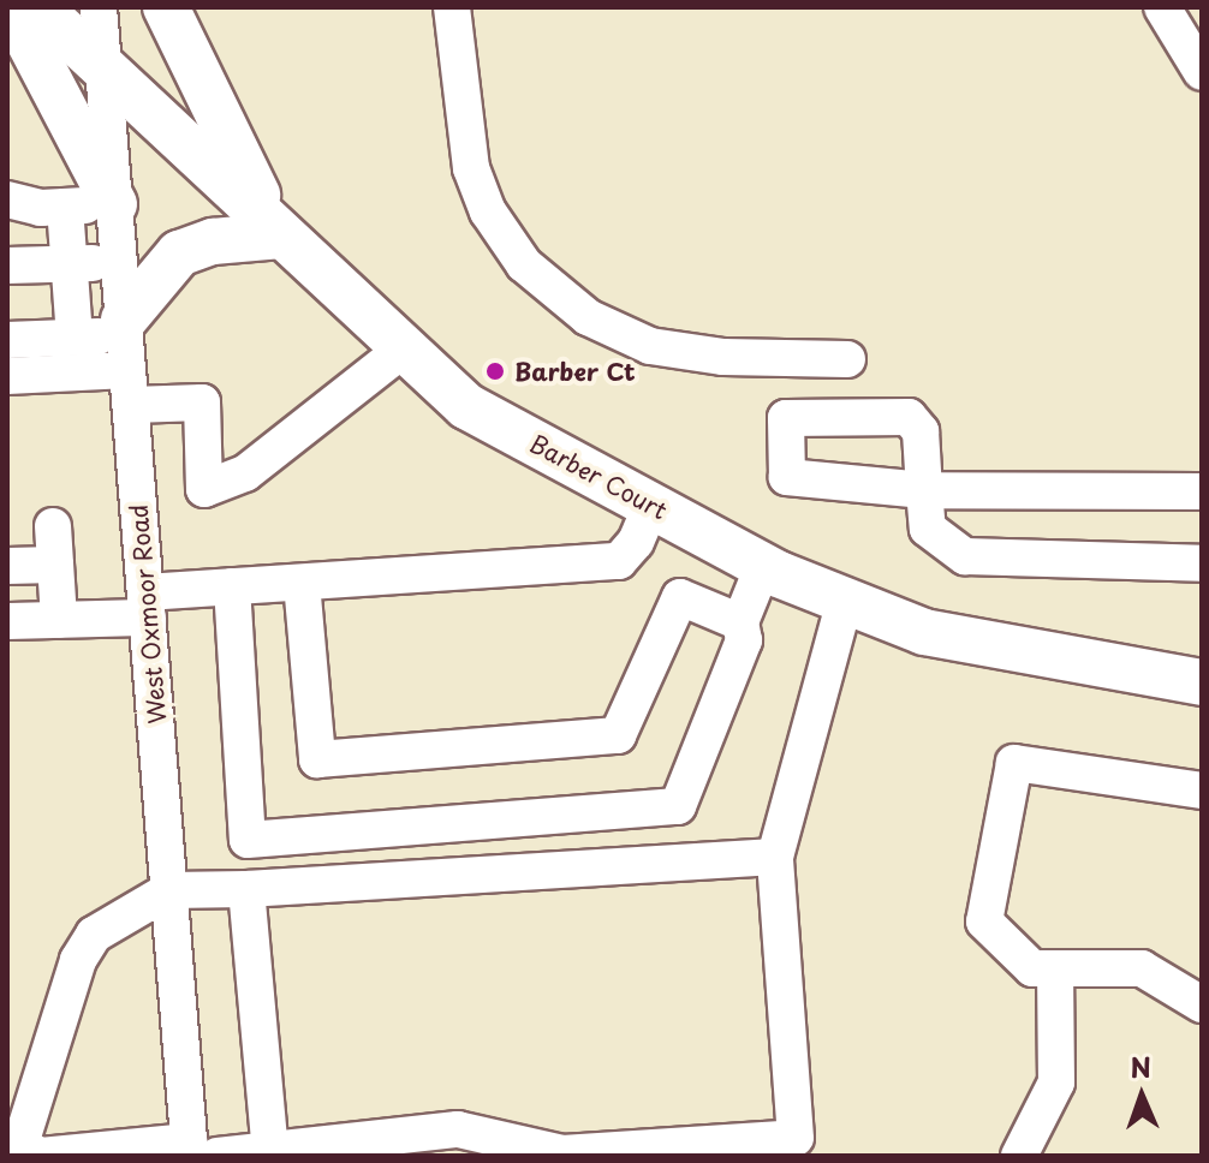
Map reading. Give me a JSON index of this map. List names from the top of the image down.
{
  "streets": {
    "main road": ["Barber Court"],
    "street": ["West Oxmoor Road"]
  },
  "crossings": [
    ["Barber Court", "West Oxmoor Road"]
  ],
  "places": ["Barber Ct"],
  "north": "top"
}
